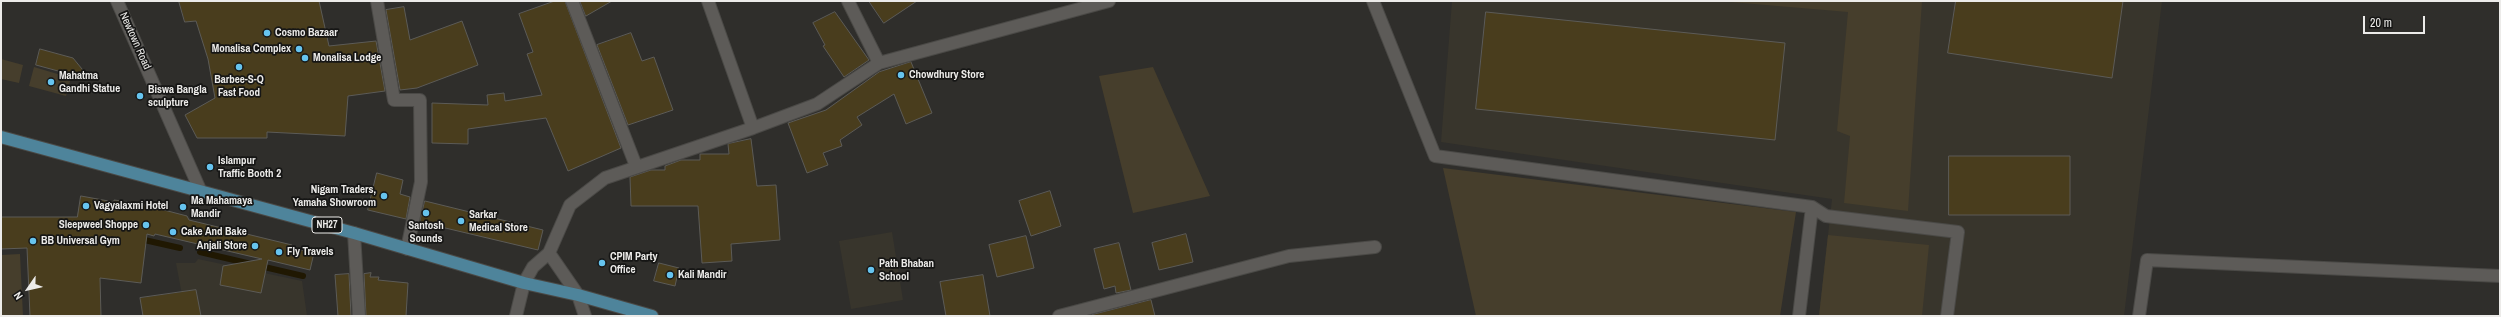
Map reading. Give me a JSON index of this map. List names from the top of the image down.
{
  "streets": {
    "main road": ["NH27"],
    "street": ["Newtown Road"]
  },
  "crossings": [
    ["Newtown Road", "NH27"]
  ],
  "places": [
    "Cosmo Bazaar",
    "Monalisa Complex",
    "Monalisa Lodge",
    "Barbee-S-Q Fast Food",
    "Chowdhury Store",
    "Mahatma Gandhi Statue",
    "Biswa Bangla sculpture",
    "Islampur Traffic Booth 2",
    "Nigam Traders, Yamaha Showroom",
    "Vagyalaxmi Hotel",
    "Ma Mahamaya Mandir",
    "Santosh Sounds",
    "Sarkar Medical Store",
    "Sleepweel Shoppe",
    "Cake And Bake",
    "BB Universal Gym",
    "Anjali Store",
    "Fly Travels",
    "CPIM Party Office",
    "Path Bhaban School",
    "Kali Mandir"
  ],
  "scale_bar": "20 m",
  "north": "bottom left"
}
